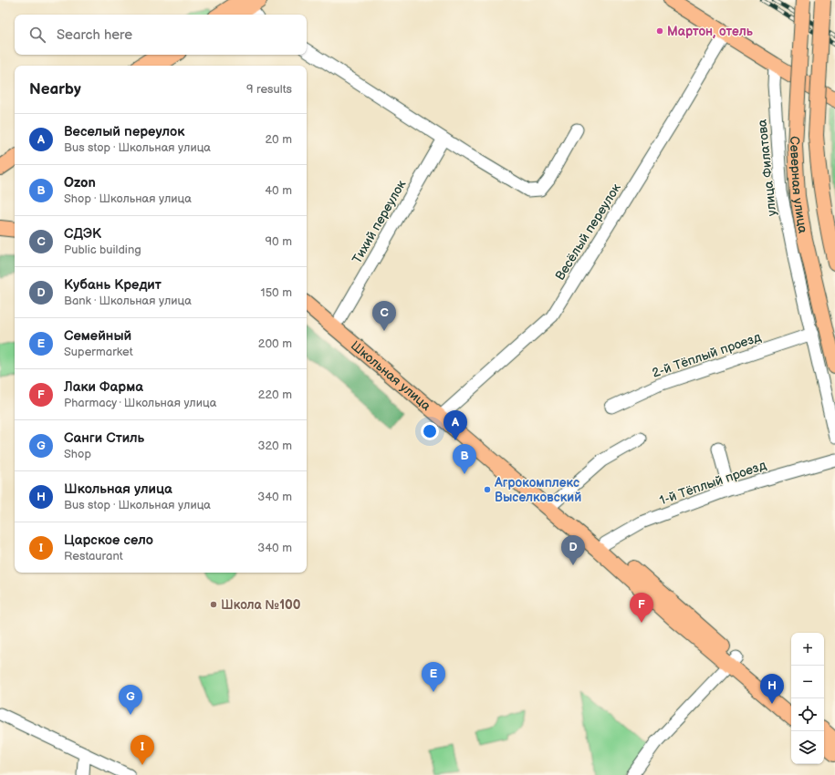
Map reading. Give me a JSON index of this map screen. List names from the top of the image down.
{
  "streets": {
    "main road": ["Северная улица", "Школьная улица"],
    "street": [
      "улица Филатова",
      "Тихий переулок",
      "Весёлый переулок",
      "2-й Тёплый проезд",
      "1-й Тёплый проезд"
    ]
  },
  "crossings": [
    ["улица Филатова", "2-й Тёплый проезд"],
    ["Тихий переулок", "Школьная улица"],
    ["Весёлый переулок", "Школьная улица"],
    ["Школьная улица", "1-й Тёплый проезд"]
  ],
  "places": ["Мартон, отель", "Агрокомплекс Выселковский", "Школа №100"],
  "page": {
    "search": "Search here",
    "heading": ["Nearby", "9 results"],
    "list": [
      {
        "mark": "A",
        "name": "Веселый переулок",
        "note": "Bus stop · Школьная улица",
        "value": "20 m"
      },
      {
        "mark": "B",
        "name": "Ozon",
        "note": "Shop · Школьная улица",
        "value": "40 m"
      },
      {
        "mark": "C",
        "name": "СДЭК",
        "note": "Public building",
        "value": "90 m"
      },
      {
        "mark": "D",
        "name": "Кубань Кредит",
        "note": "Bank · Школьная улица",
        "value": "150 m"
      },
      {
        "mark": "E",
        "name": "Семейный",
        "note": "Supermarket",
        "value": "200 m"
      },
      {
        "mark": "F",
        "name": "Лаки Фарма",
        "note": "Pharmacy · Школьная улица",
        "value": "220 m"
      },
      {
        "mark": "G",
        "name": "Санги Стиль",
        "note": "Shop",
        "value": "320 m"
      },
      {
        "mark": "H",
        "name": "Школьная улица",
        "note": "Bus stop · Школьная улица",
        "value": "340 m"
      },
      {
        "mark": "I",
        "name": "Царское село",
        "note": "Restaurant",
        "value": "340 m"
      }
    ],
    "pins": [
      "C",
      "A",
      "B",
      "D",
      "F",
      "E",
      "H",
      "G",
      "I"
    ],
    "map_buttons": ["+", "−"]
  }
}
